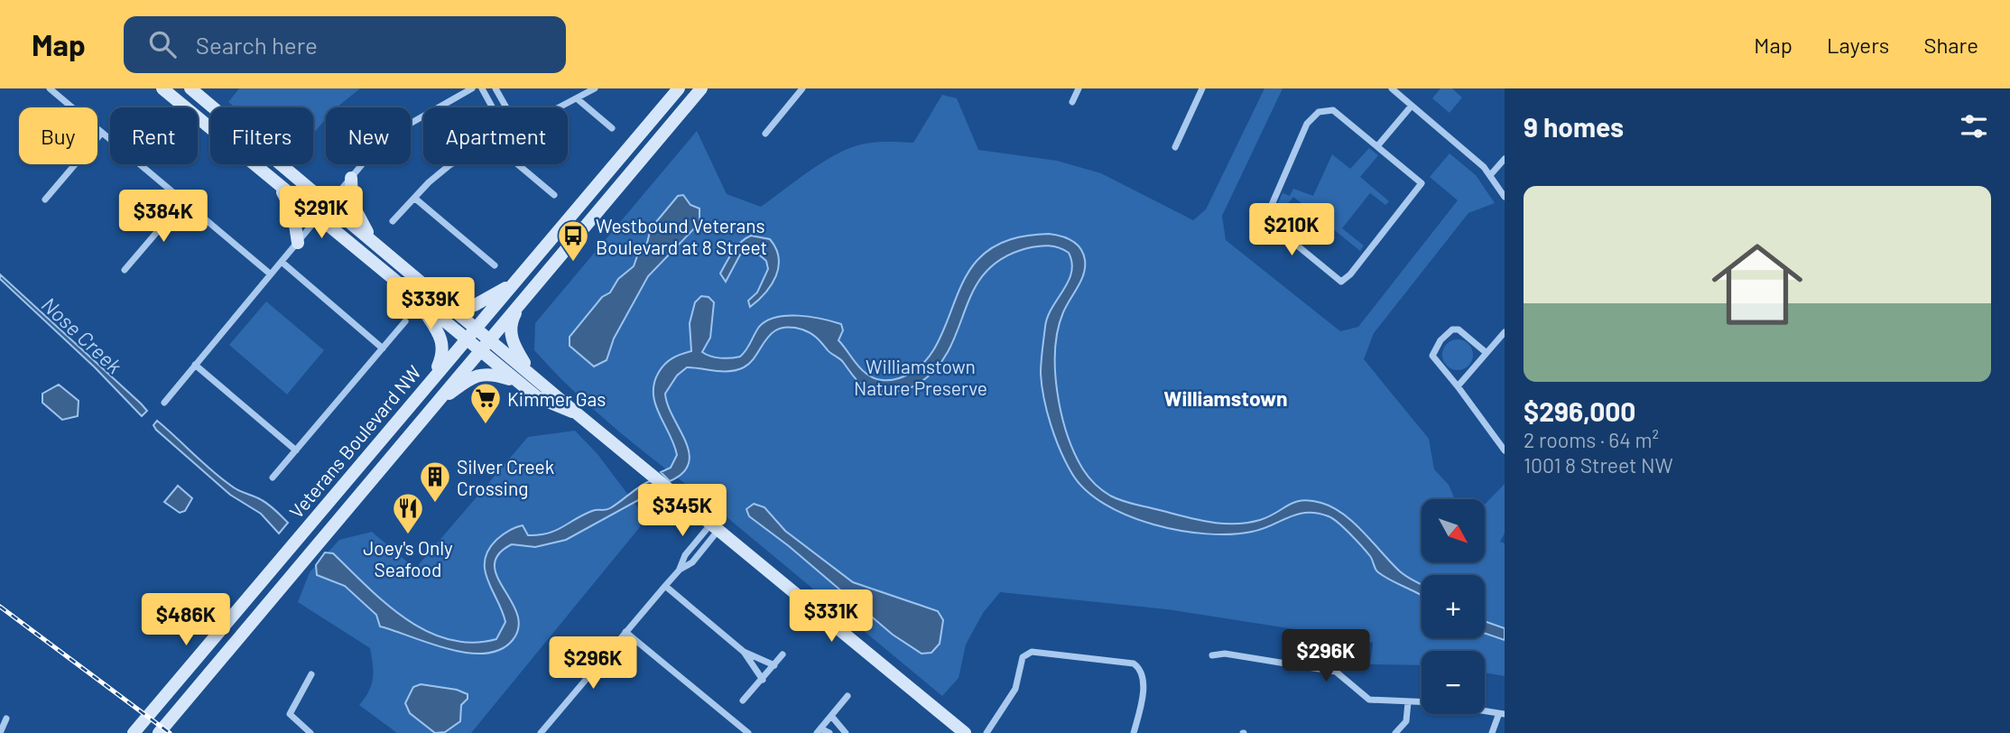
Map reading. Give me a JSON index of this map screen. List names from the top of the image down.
{
  "streets": {
    "main road": ["Veterans Boulevard NW"]
  },
  "districts": ["Williamstown"],
  "water": ["Nose Creek"],
  "parks": ["Williamstown Nature Preserve"],
  "places": {
    "bus stop": ["Westbound Veterans Boulevard at 8 Street"],
    "supermarket": ["Kimmer Gas"],
    "building": ["Silver Creek Crossing"],
    "restaurant": ["Joey's Only Seafood"]
  },
  "north": "bottom right",
  "page": {
    "header": "Map",
    "search": "Search here",
    "nav": ["Map", "Layers", "Share"],
    "heading": "9 homes",
    "chip": [
      "Buy",
      "Rent",
      "Filters",
      "New",
      "Apartment"
    ],
    "list": [
      {
        "name": "$296,000",
        "note": "2 rooms · 64 m² · 1001 8 Street NW"
      }
    ],
    "price": [
      "$291K",
      "$384K",
      "$210K",
      "$339K",
      "$345K",
      "$331K",
      "$486K",
      "$296K",
      "$296K"
    ],
    "map_buttons": ["+", "−"]
  }
}
